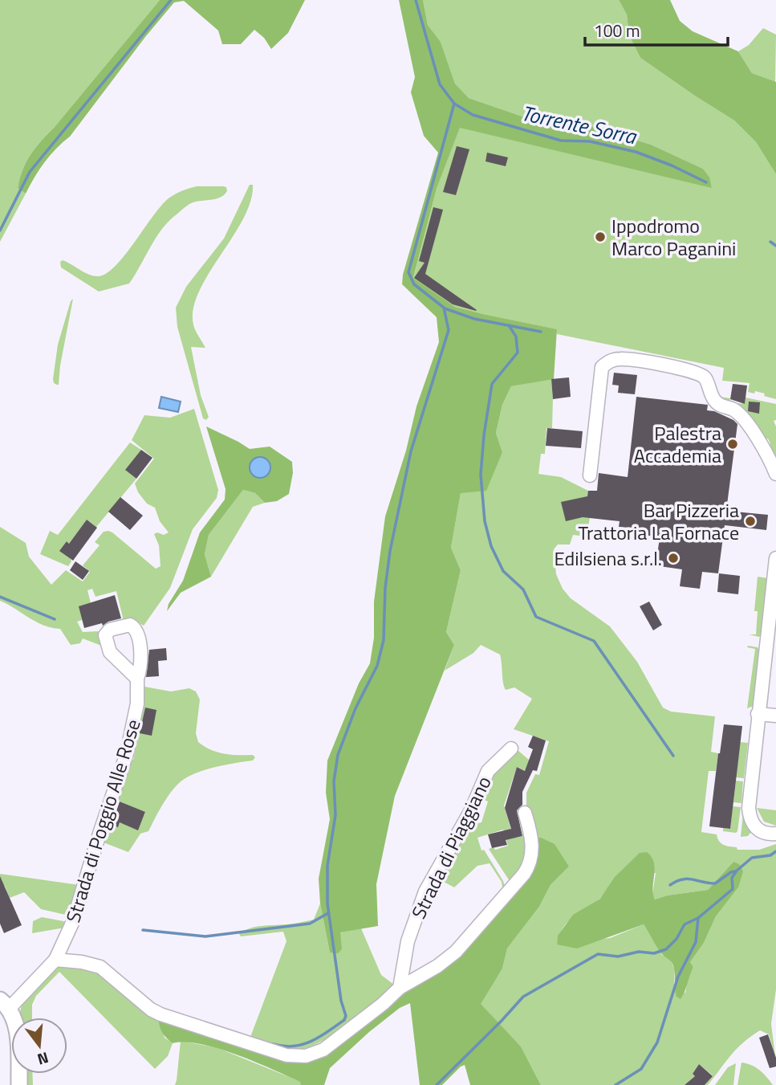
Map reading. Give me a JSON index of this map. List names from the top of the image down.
{
  "streets": {
    "street": ["Strada di Poggio Alle Rose", "Strada di Piaggiano"]
  },
  "water": ["Torrente Sorra"],
  "places": [
    "Ippodromo Marco Paganini",
    "Palestra Accademia",
    "Bar Pizzeria Trattoria La Fornace",
    "Edilsiena s.r.l."
  ],
  "scale_bar": "100 m",
  "north": "bottom"
}
